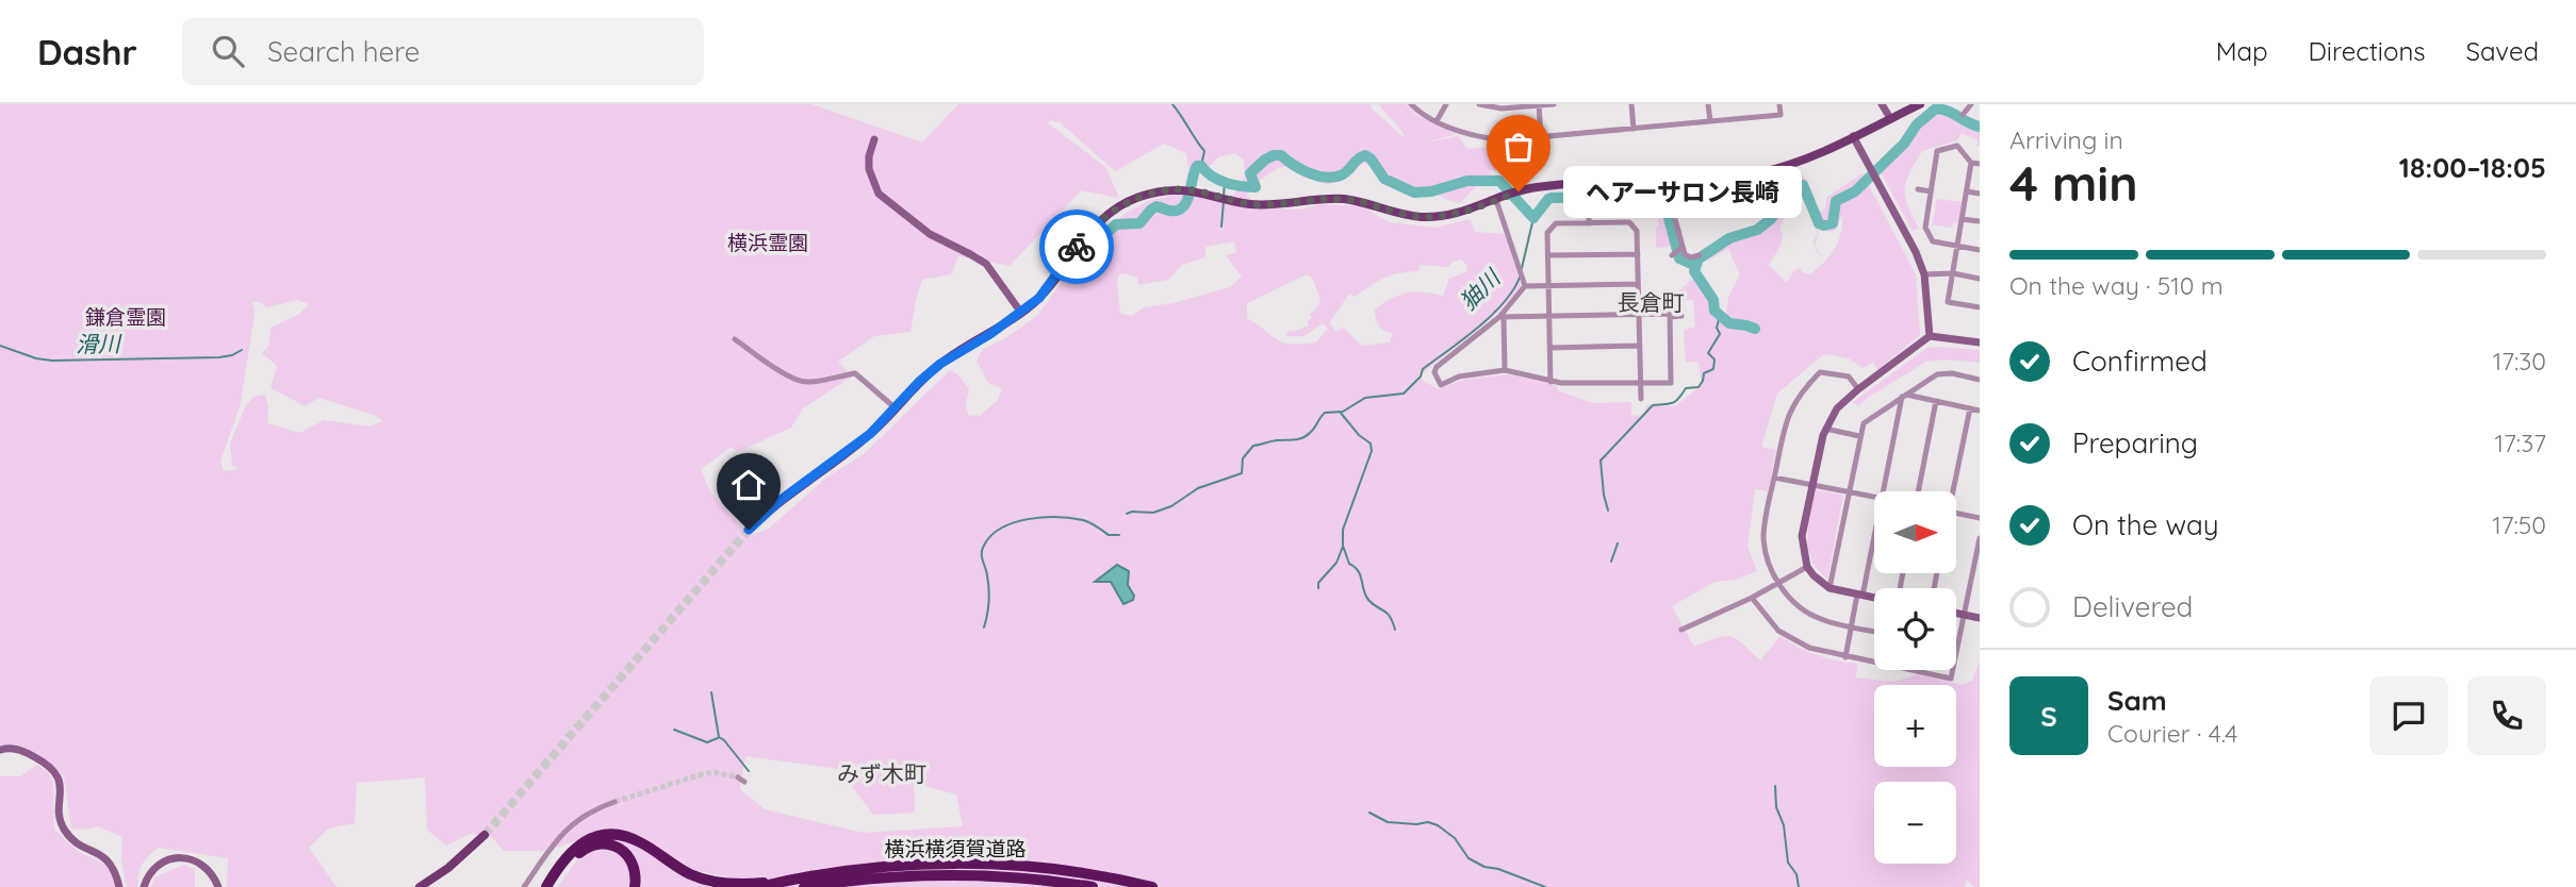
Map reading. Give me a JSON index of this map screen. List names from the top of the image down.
{
  "streets": {
    "highway": ["横浜横須賀道路"]
  },
  "districts": ["長倉町", "みず木町"],
  "water": ["㹨川", "滑川"],
  "parks": ["横浜霊園", "鎌倉霊園"],
  "places": ["ヘアーサロン長崎"],
  "north": "right",
  "page": {
    "header": "Dashr",
    "search": "Search here",
    "nav": ["Map", "Directions", "Saved"],
    "heading": ["4 min", "Arriving in", "18:00–18:05"],
    "panel": ["Sam", "Courier · 4.4"],
    "bubble": "ヘアーサロン長崎",
    "bar": "On the way · 510 m",
    "list": [
      ["Confirmed", "17:30"],
      ["Preparing", "17:37"],
      ["On the way", "17:50"],
      "Delivered"
    ],
    "map_buttons": ["+", "−"],
    "round": "S"
  }
}
